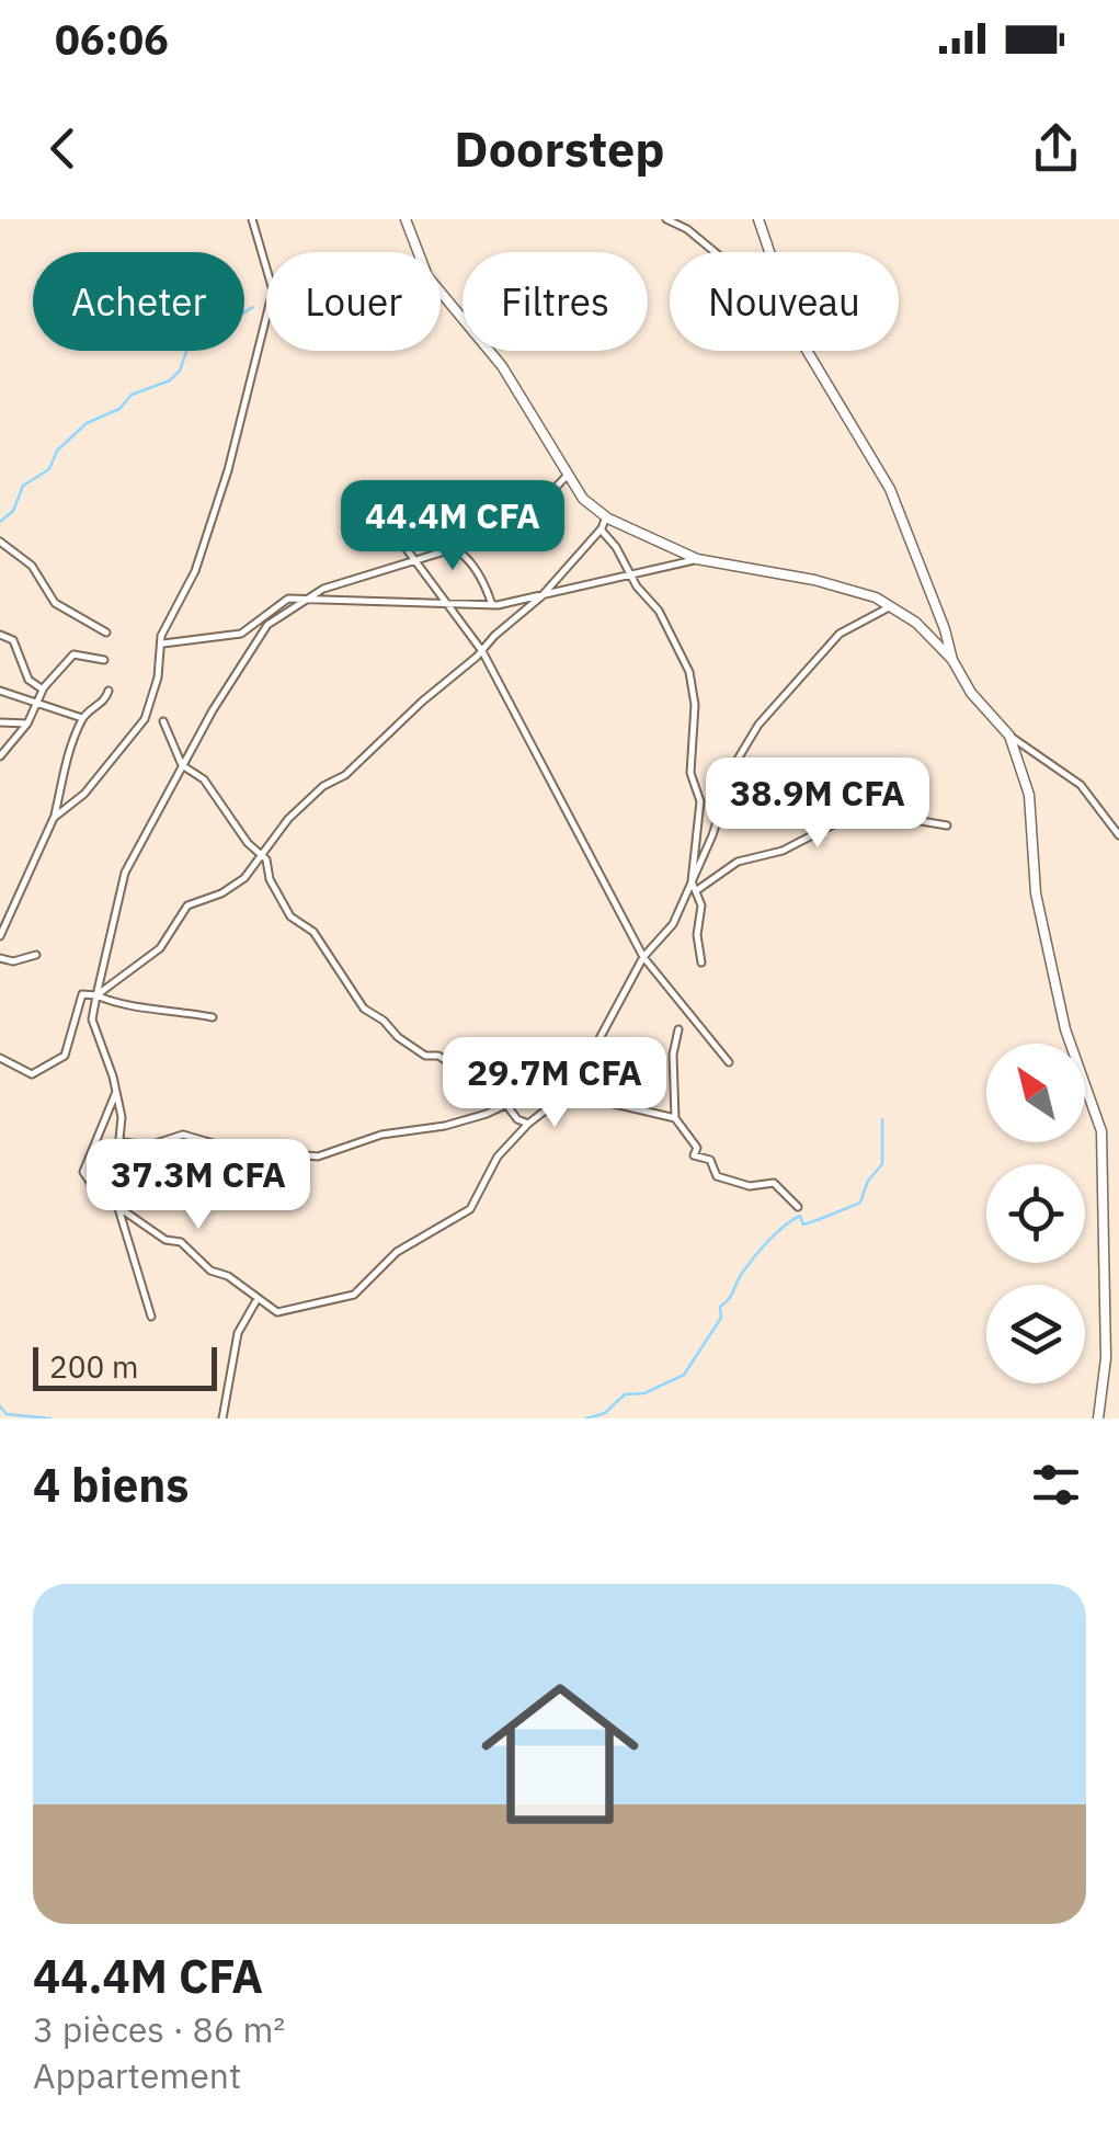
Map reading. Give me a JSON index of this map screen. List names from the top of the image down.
{
  "scale_bar": "200 m",
  "north": "top left",
  "page": {
    "status": "06:06",
    "header": "Doorstep",
    "chip": [
      "Acheter",
      "Louer",
      "Filtres",
      "Nouveau"
    ],
    "price": [
      "44.4M CFA",
      "38.9M CFA",
      "29.7M CFA",
      "37.3M CFA"
    ],
    "scale": "200 m",
    "heading": "4 biens",
    "list": [
      {
        "name": "44.4M CFA",
        "note": "3 pièces · 86 m² · Appartement"
      }
    ]
  }
}
